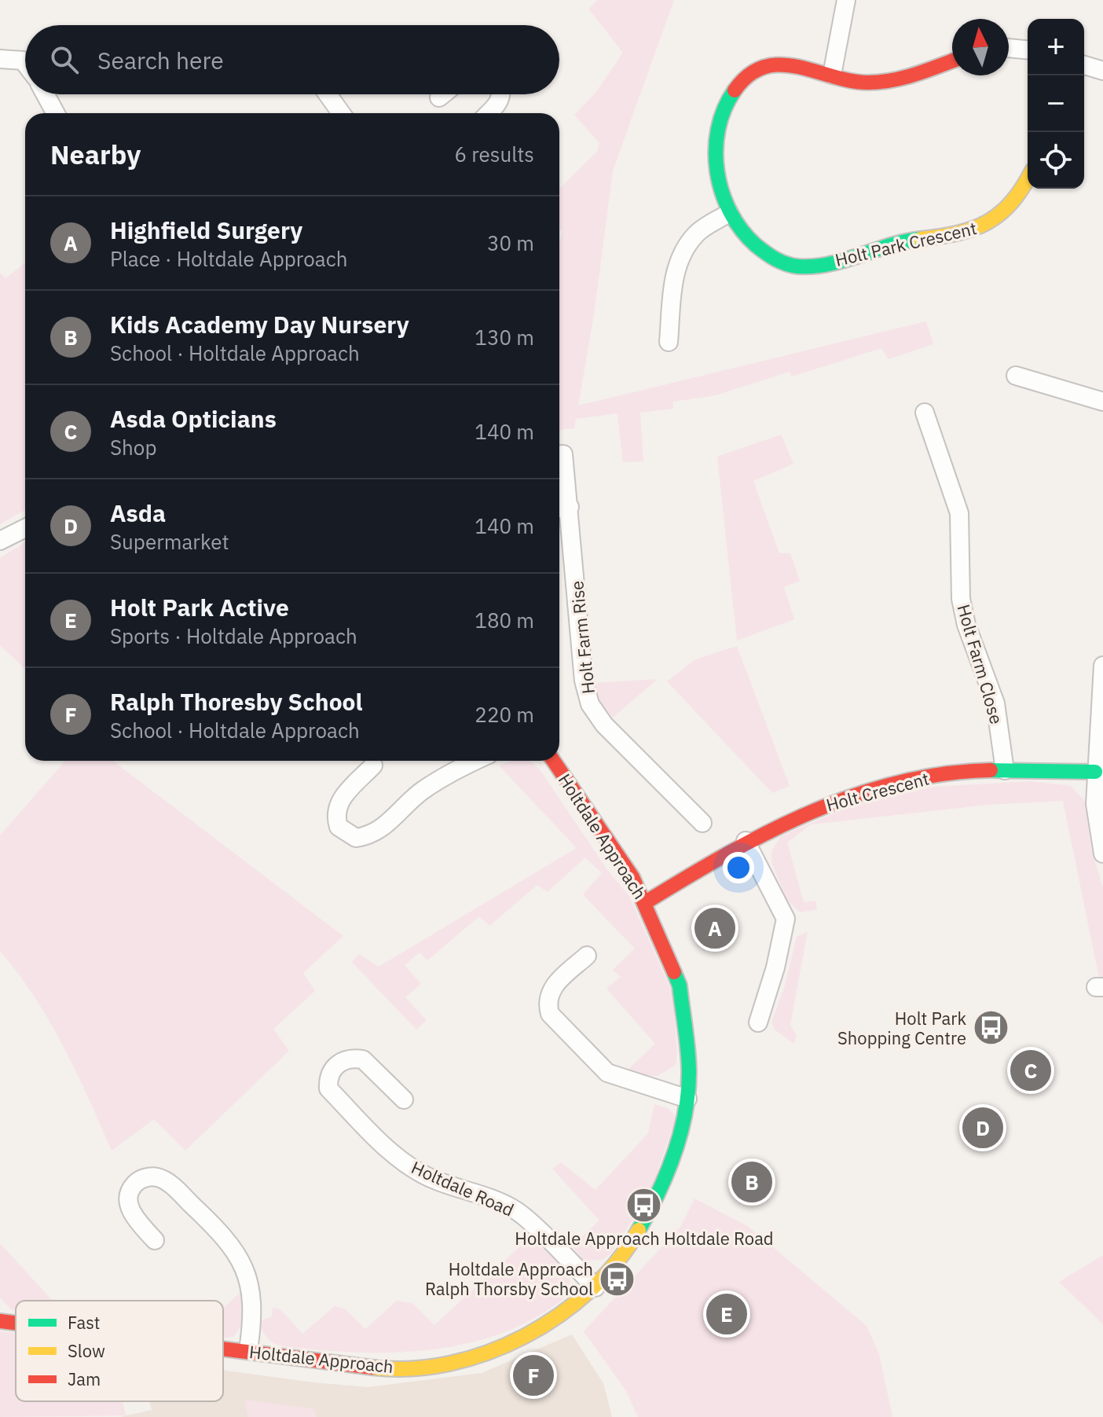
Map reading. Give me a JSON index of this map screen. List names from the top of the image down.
{
  "streets": {
    "street": [
      "Holt Park Crescent",
      "Holt Farm Rise",
      "Holt Farm Close",
      "Holt Crescent",
      "Holtdale Approach",
      "Holtdale Road"
    ]
  },
  "crossings": [
    ["Holt Farm Close", "Holt Crescent"],
    ["Holt Crescent", "Holtdale Approach"],
    ["Holtdale Approach", "Holtdale Road"]
  ],
  "places": {
    "bus stop": ["Holt Park Shopping Centre", "Holtdale Approach Holtdale Road", "Holtdale Approach Ralph Thorsby School"]
  },
  "legend": ["Fast", "Slow", "Jam"],
  "north": "top",
  "page": {
    "map_buttons": ["+", "−"],
    "search": "Search here",
    "heading": ["Nearby", "6 results"],
    "list": [
      {
        "mark": "A",
        "name": "Highfield Surgery",
        "note": "Place · Holtdale Approach",
        "value": "30 m"
      },
      {
        "mark": "B",
        "name": "Kids Academy Day Nursery",
        "note": "School · Holtdale Approach",
        "value": "130 m"
      },
      {
        "mark": "C",
        "name": "Asda Opticians",
        "note": "Shop",
        "value": "140 m"
      },
      {
        "mark": "D",
        "name": "Asda",
        "note": "Supermarket",
        "value": "140 m"
      },
      {
        "mark": "E",
        "name": "Holt Park Active",
        "note": "Sports · Holtdale Approach",
        "value": "180 m"
      },
      {
        "mark": "F",
        "name": "Ralph Thoresby School",
        "note": "School · Holtdale Approach",
        "value": "220 m"
      }
    ],
    "pins": [
      "A",
      "C",
      "D",
      "B",
      "E",
      "F"
    ]
  }
}
